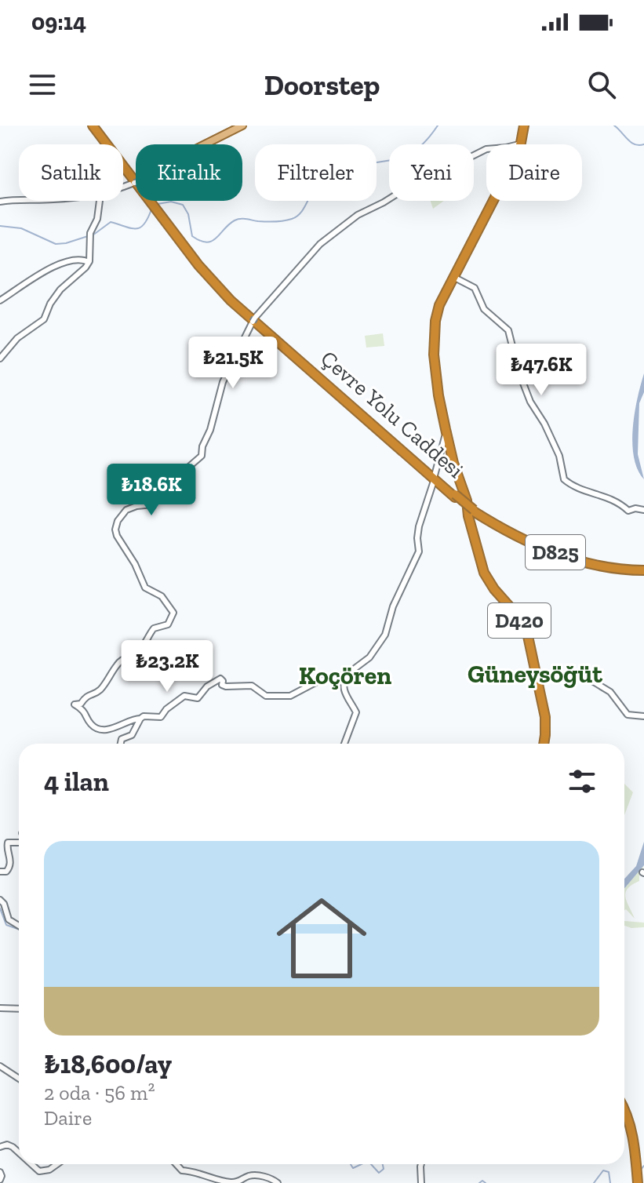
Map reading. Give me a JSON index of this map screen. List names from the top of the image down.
{
  "streets": {
    "highway": ["Çevre Yolu Caddesi", "D825", "D420"]
  },
  "crossings": [
    ["Çevre Yolu Caddesi", "D420"]
  ],
  "districts": ["Güneysöğüt", "Koçören"],
  "page": {
    "status": "09:14",
    "header": "Doorstep",
    "chip": [
      "Satılık",
      "Kiralık",
      "Filtreler",
      "Yeni",
      "Daire"
    ],
    "price": [
      "₺21.5K",
      "₺47.6K",
      "₺18.6K",
      "₺23.2K"
    ],
    "heading": "4 ilan",
    "list": [
      {
        "name": "₺18,600/ay",
        "note": "2 oda · 56 m² · Daire"
      }
    ]
  }
}
